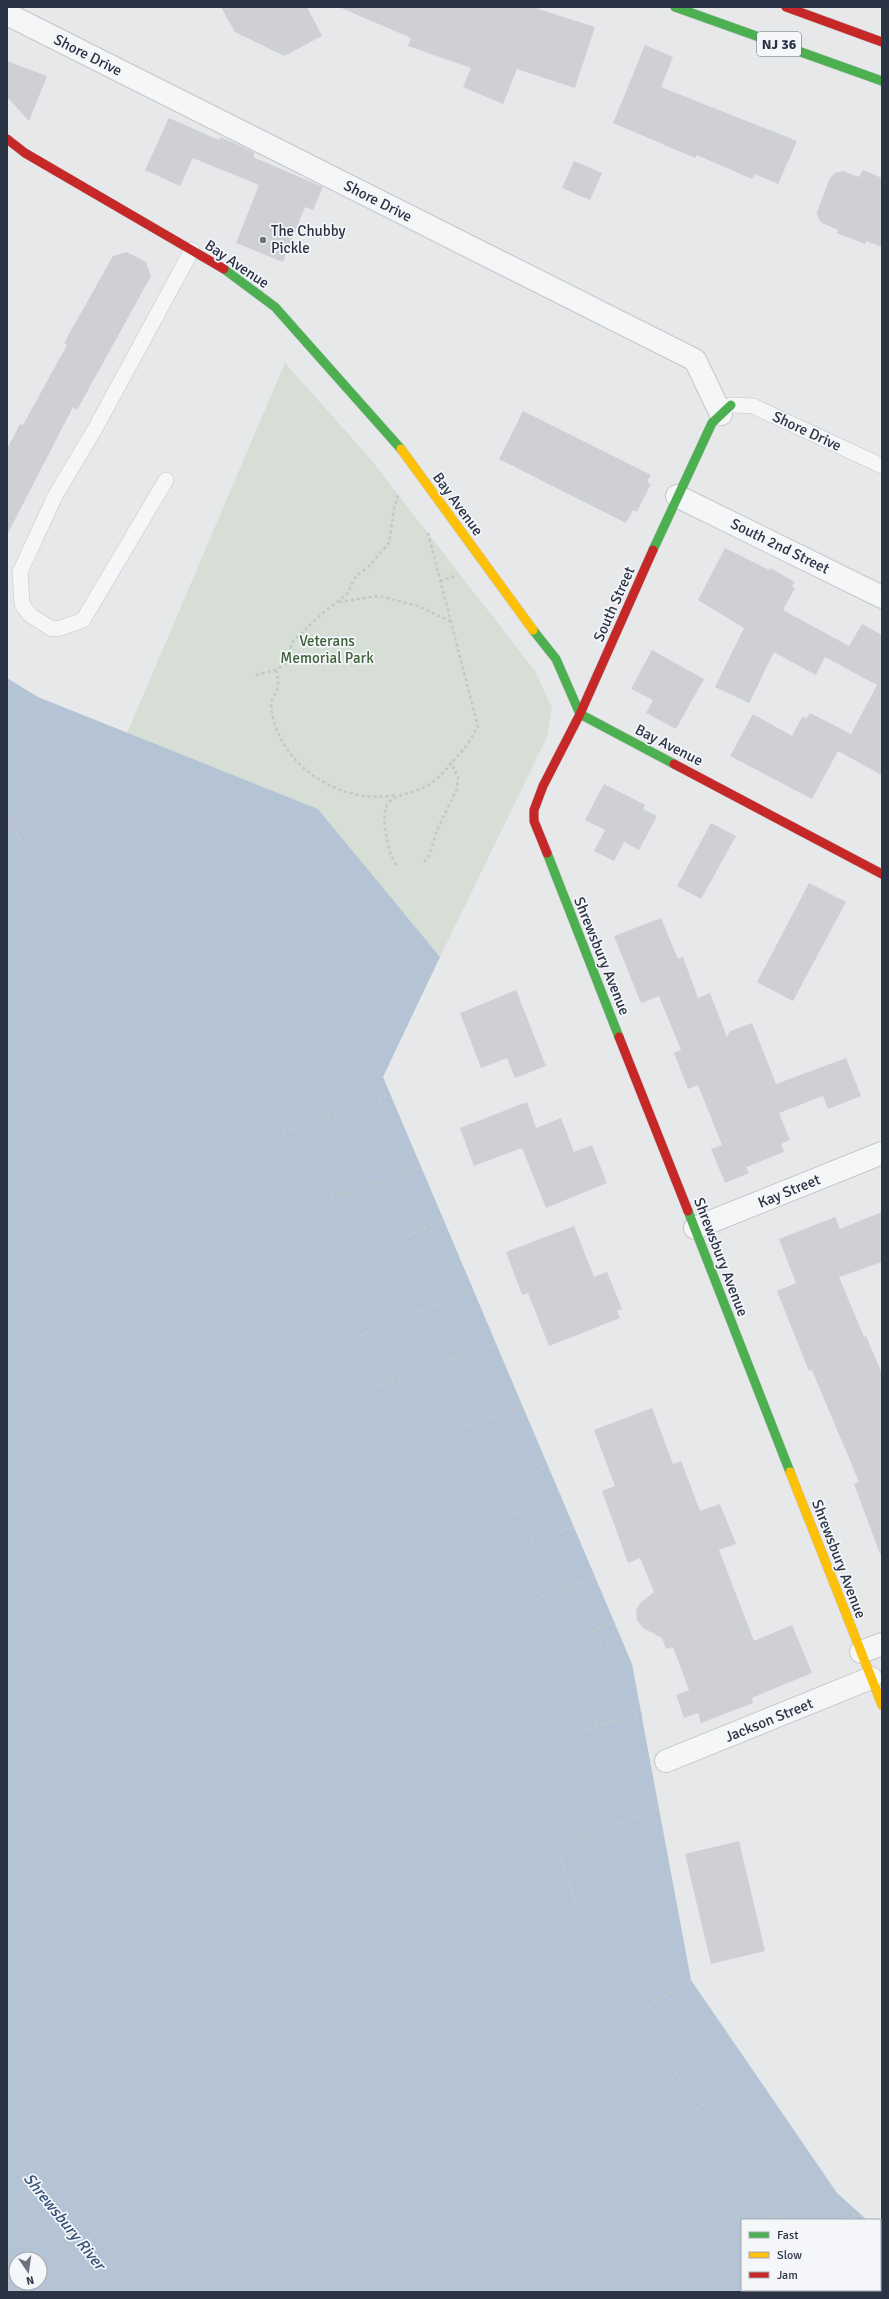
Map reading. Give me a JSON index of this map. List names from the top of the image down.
{
  "streets": {
    "main road": [
      "NJ 36",
      "Bay Avenue",
      "South Street",
      "Shrewsbury Avenue"
    ],
    "street": [
      "Shore Drive",
      "South 2nd Street",
      "Kay Street",
      "Jackson Street"
    ]
  },
  "crossings": [
    ["Shore Drive", "South Street"],
    ["Bay Avenue", "South Street"],
    ["South 2nd Street", "South Street"],
    ["South Street", "Shrewsbury Avenue"],
    ["Shrewsbury Avenue", "Kay Street"],
    ["Shrewsbury Avenue", "Jackson Street"]
  ],
  "water": ["Shrewsbury River"],
  "parks": ["Veterans Memorial Park"],
  "places": ["The Chubby Pickle"],
  "legend": ["Fast", "Slow", "Jam"],
  "north": "bottom"
}
